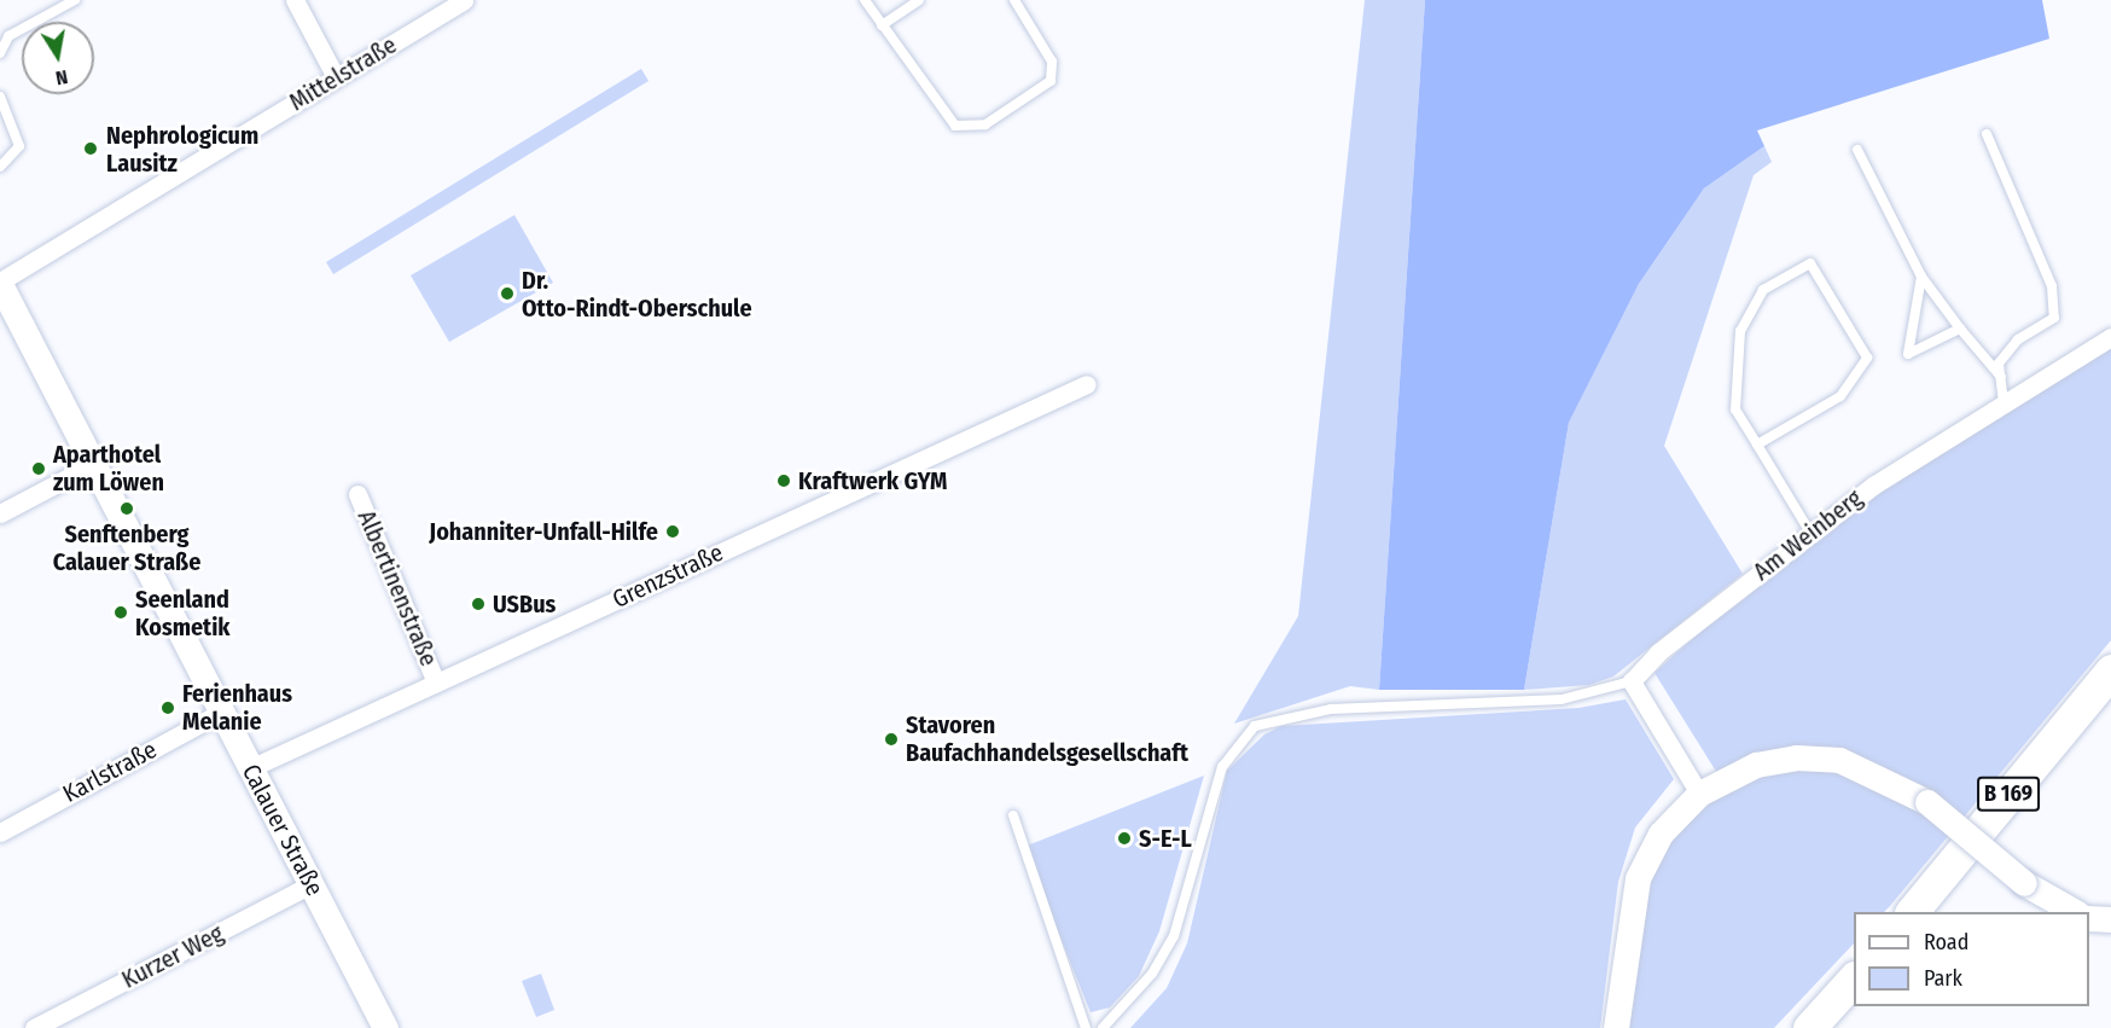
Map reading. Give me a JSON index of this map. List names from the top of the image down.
{
  "streets": {
    "highway": ["B 169"],
    "street": [
      "Mittelstraße",
      "Am Weinberg",
      "Grenzstraße",
      "Albertinenstraße",
      "Karlstraße",
      "Calauer Straße",
      "Kurzer Weg"
    ]
  },
  "crossings": [
    ["Mittelstraße", "Calauer Straße"],
    ["Grenzstraße", "Albertinenstraße"],
    ["Grenzstraße", "Calauer Straße"],
    ["Karlstraße", "Calauer Straße"],
    ["Calauer Straße", "Kurzer Weg"]
  ],
  "places": [
    "Nephrologicum Lausitz",
    "Dr. Otto-Rindt-Oberschule",
    "Aparthotel zum Löwen",
    "Kraftwerk GYM",
    "Senftenberg Calauer Straße",
    "Johanniter-Unfall-Hilfe",
    "USBus",
    "Seenland Kosmetik",
    "Ferienhaus Melanie",
    "Stavoren Baufachhandelsgesellschaft",
    "S-E-L"
  ],
  "legend": ["Road", "Park"],
  "north": "bottom"
}
